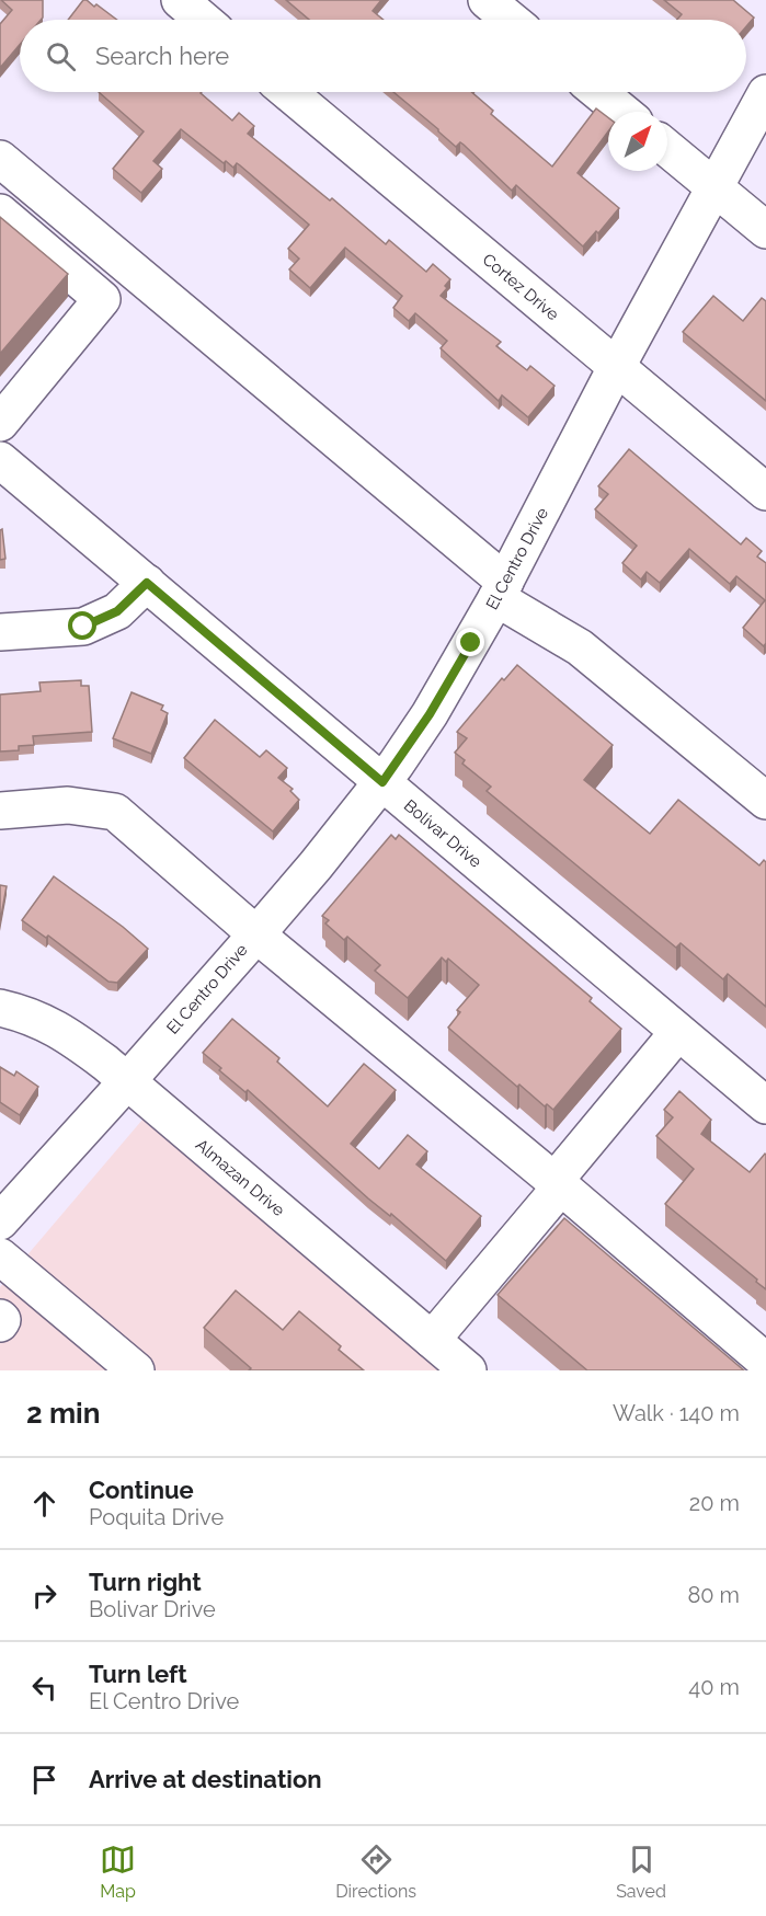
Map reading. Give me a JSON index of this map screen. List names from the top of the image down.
{
  "streets": {
    "street": [
      "Cortez Drive",
      "El Centro Drive",
      "Bolivar Drive",
      "Almazan Drive"
    ]
  },
  "crossings": [
    ["Cortez Drive", "El Centro Drive"],
    ["El Centro Drive", "Bolivar Drive"],
    ["El Centro Drive", "Almazan Drive"]
  ],
  "north": "top right",
  "page": {
    "search": "Search here",
    "heading": ["2 min", "Walk · 140 m"],
    "list": [
      ["Continue", "Poquita Drive", "20 m"],
      ["Turn right", "Bolivar Drive", "80 m"],
      ["Turn left", "El Centro Drive", "40 m"],
      "Arrive at destination"
    ],
    "nav": ["Map", "Directions", "Saved"]
  }
}
